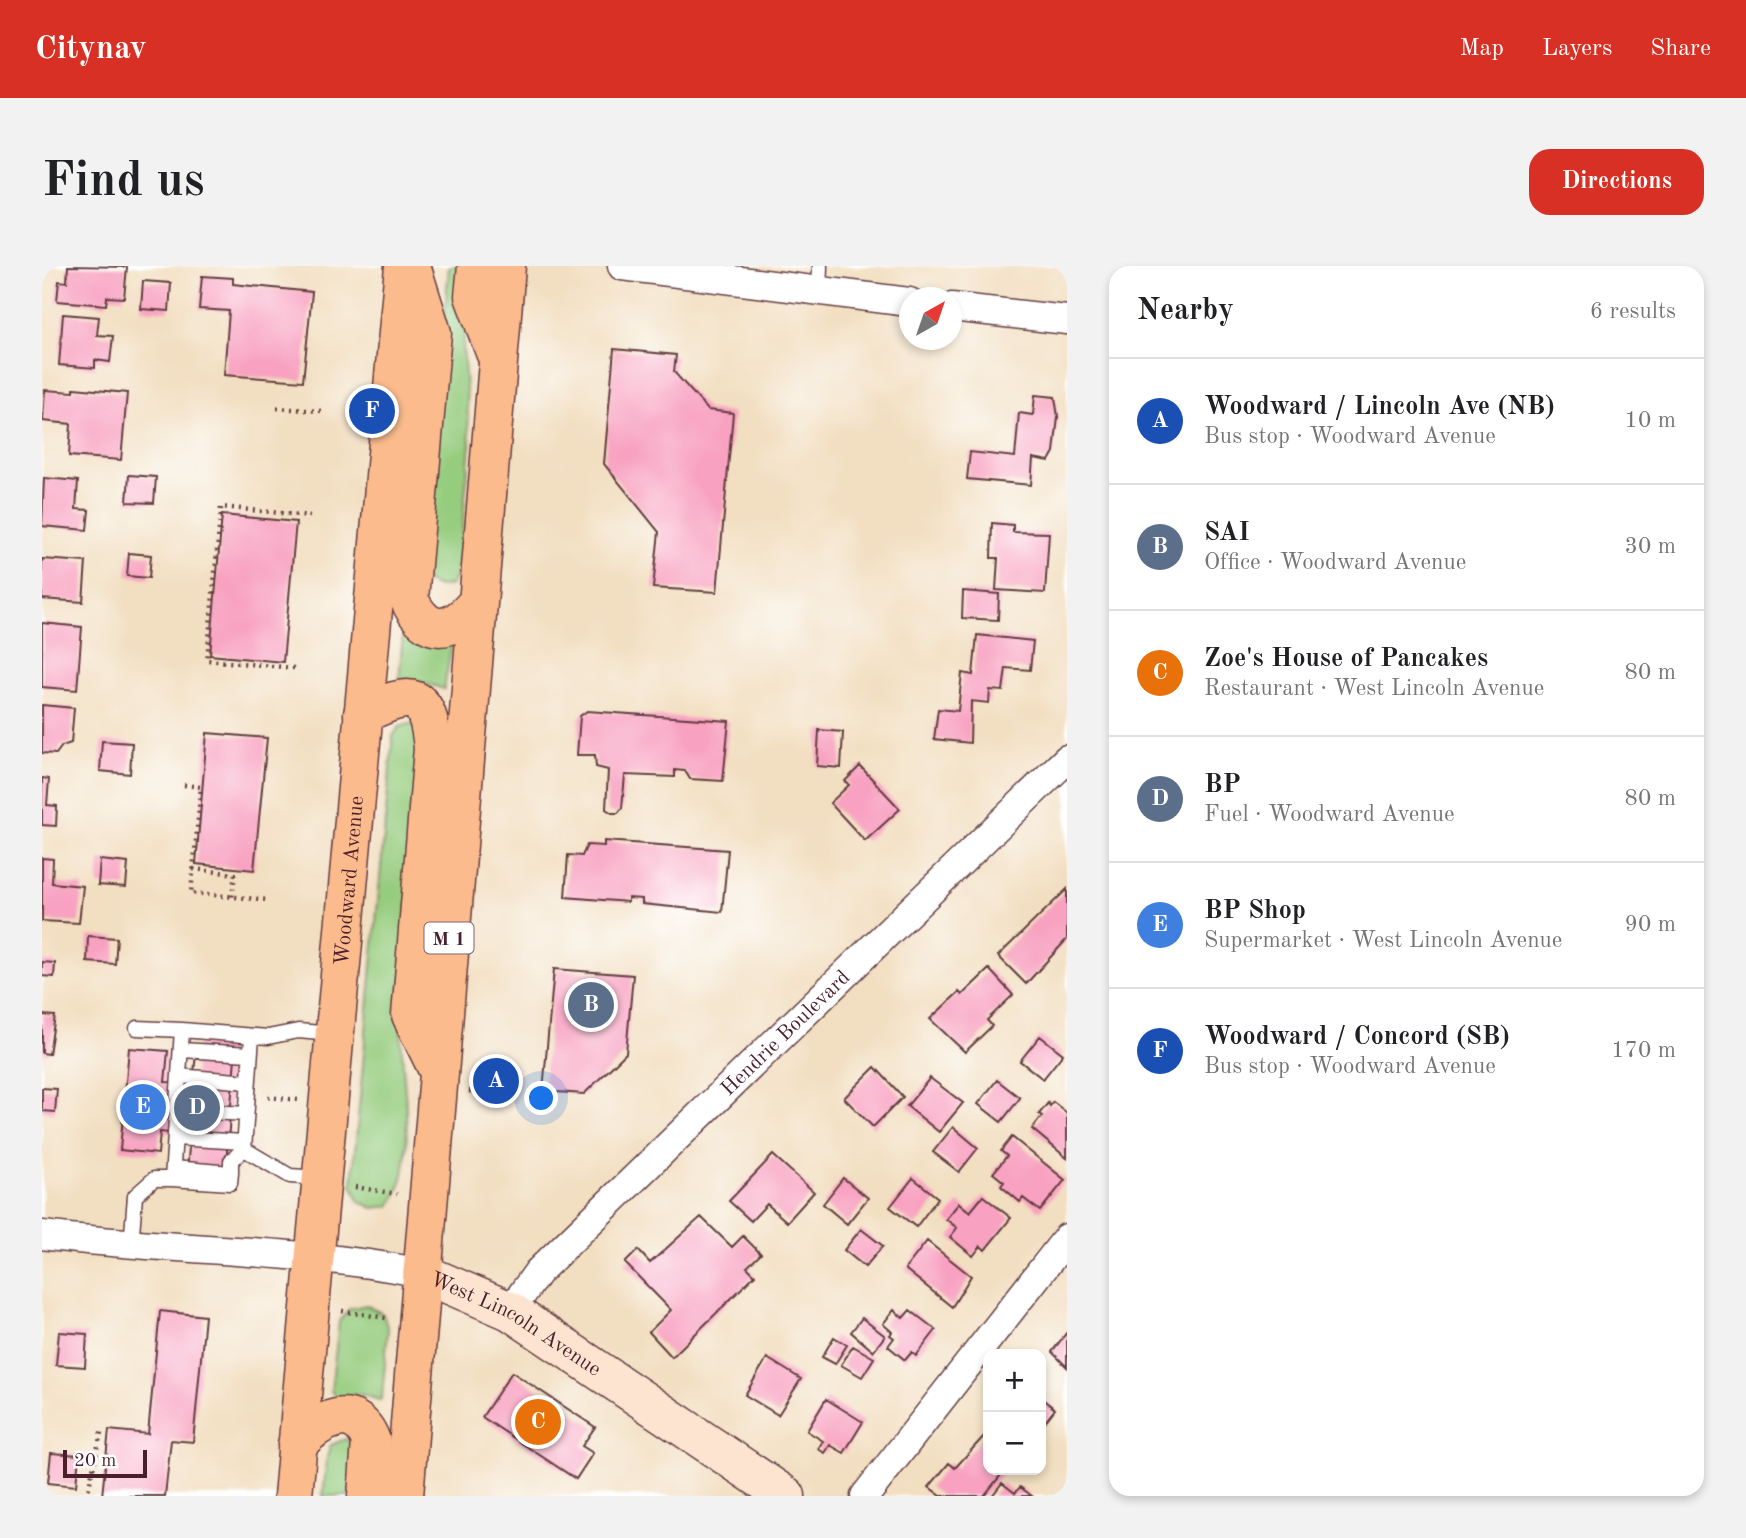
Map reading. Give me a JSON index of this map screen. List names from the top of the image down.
{
  "streets": {
    "main road": ["Woodward Avenue", "M 1"],
    "street": ["Hendrie Boulevard", "West Lincoln Avenue"]
  },
  "crossings": [
    ["Woodward Avenue", "West Lincoln Avenue"],
    ["M 1", "West Lincoln Avenue"],
    ["Hendrie Boulevard", "West Lincoln Avenue"]
  ],
  "scale_bar": "20 m",
  "north": "top right",
  "page": {
    "header": "Citynav",
    "nav": ["Map", "Layers", "Share"],
    "buttons": "Directions",
    "title": "Find us",
    "heading": ["Nearby", "6 results"],
    "list": [
      {
        "mark": "A",
        "name": "Woodward / Lincoln Ave (NB)",
        "note": "Bus stop · Woodward Avenue",
        "value": "10 m"
      },
      {
        "mark": "B",
        "name": "SAI",
        "note": "Office · Woodward Avenue",
        "value": "30 m"
      },
      {
        "mark": "C",
        "name": "Zoe's House of Pancakes",
        "note": "Restaurant · West Lincoln Avenue",
        "value": "80 m"
      },
      {
        "mark": "D",
        "name": "BP",
        "note": "Fuel · Woodward Avenue",
        "value": "80 m"
      },
      {
        "mark": "E",
        "name": "BP Shop",
        "note": "Supermarket · West Lincoln Avenue",
        "value": "90 m"
      },
      {
        "mark": "F",
        "name": "Woodward / Concord (SB)",
        "note": "Bus stop · Woodward Avenue",
        "value": "170 m"
      }
    ],
    "pins": [
      "F",
      "B",
      "A",
      "E",
      "D",
      "C"
    ],
    "map_buttons": ["+", "−"],
    "scale": "20 m"
  }
}
